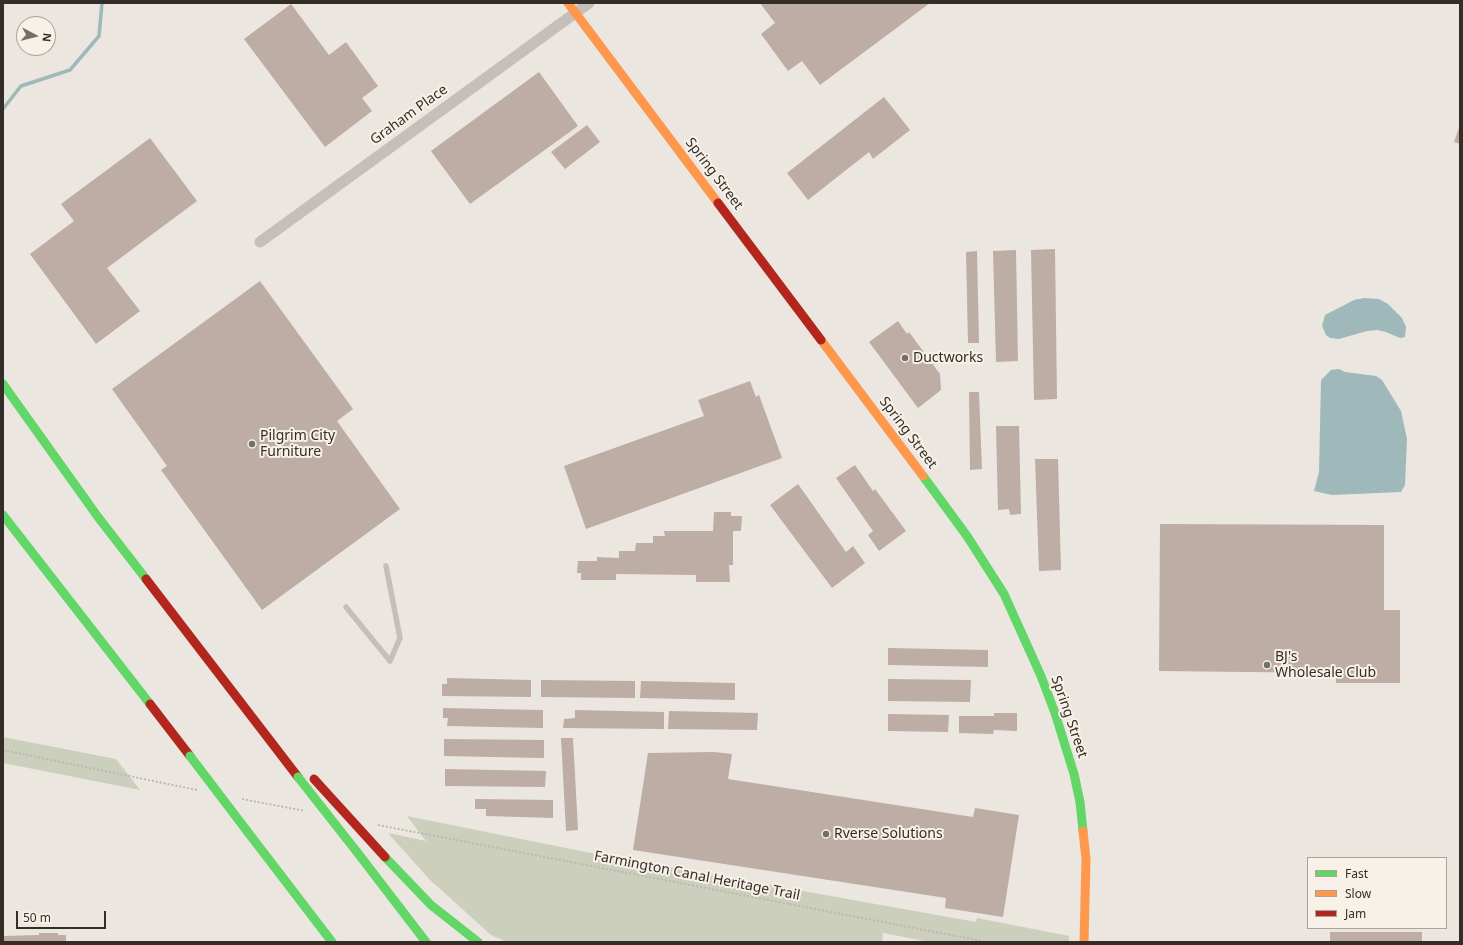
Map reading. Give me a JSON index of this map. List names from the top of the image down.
{
  "streets": {
    "main road": ["Spring Street"],
    "street": ["Graham Place"],
    "path": ["Farmington Canal Heritage Trail"]
  },
  "crossings": [
    ["Graham Place", "Spring Street"]
  ],
  "places": [
    "Ductworks",
    "Pilgrim City Furniture",
    "BJ's Wholesale Club",
    "Rverse Solutions"
  ],
  "legend": ["Fast", "Slow", "Jam"],
  "scale_bar": "50 m",
  "north": "right"
}
